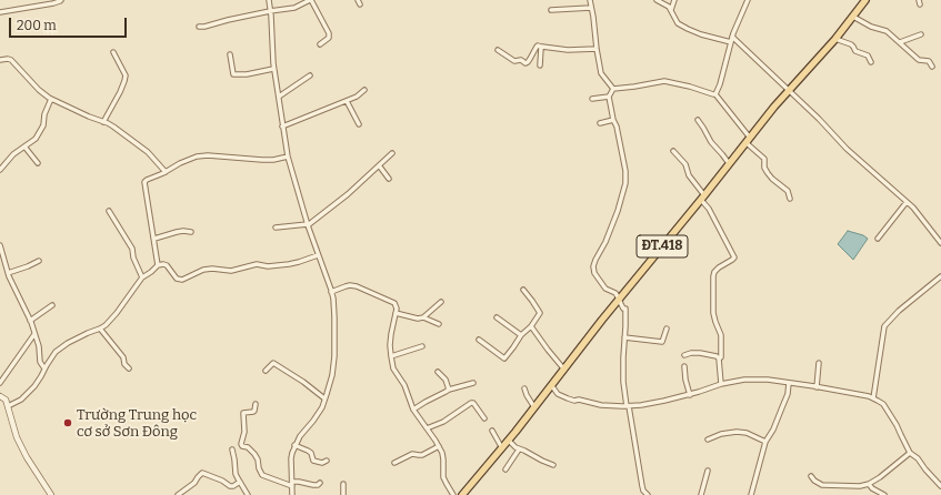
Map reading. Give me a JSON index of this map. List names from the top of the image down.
{
  "streets": {
    "main road": ["ĐT.418"]
  },
  "places": ["Trường Trung học cơ sở Sơn Đông"],
  "scale_bar": "200 m"
}
